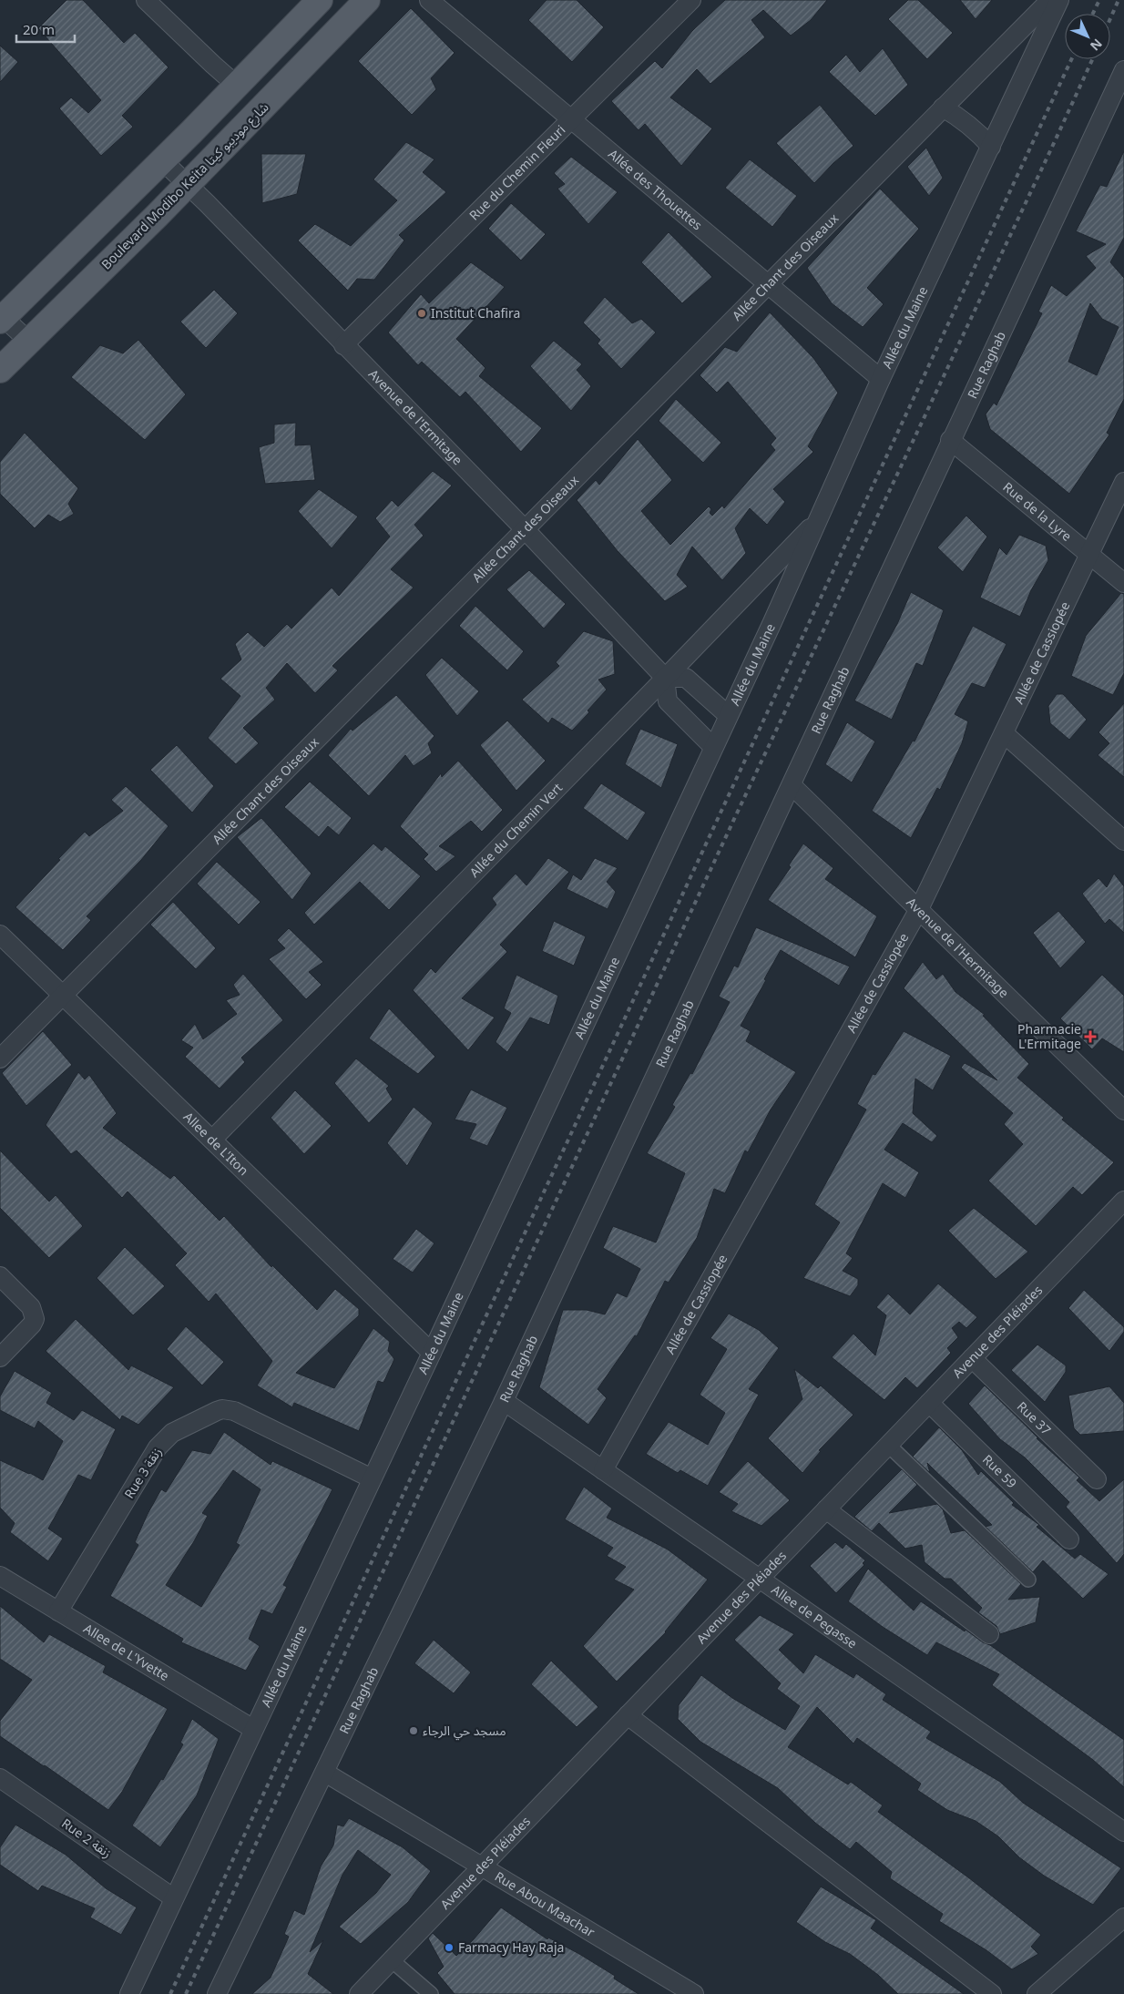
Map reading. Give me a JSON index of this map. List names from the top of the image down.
{
  "streets": {
    "main road": ["Boulevard Modibo Keita شارع موديبو كيتا"],
    "street": [
      "Rue du Chemin Fleuri",
      "Allée des Thouettes",
      "Allée Chant des Oiseaux",
      "Allée du Maine",
      "Rue Raghab",
      "Avenue de l'Ermitage",
      "Rue de la Lyre",
      "Allée de Cassiopée",
      "Allée du Chemin Vert",
      "Avenue de l'Hermitage",
      "Allee de L'Iton",
      "Avenue des Pléiades",
      "Rue 37",
      "Rue 59",
      "Rue 3 زنقة",
      "Allee de Pegasse",
      "Allee de L'Yvette",
      "Rue 2 زنقة",
      "Rue Abou Maachar"
    ]
  },
  "crossings": [
    ["Rue du Chemin Fleuri", "Allée des Thouettes"],
    ["Rue du Chemin Fleuri", "Avenue de l'Ermitage"],
    ["Boulevard Modibo Keita شارع موديبو كيتا", "Avenue de l'Ermitage"],
    ["Allée des Thouettes", "Allée Chant des Oiseaux"],
    ["Allée des Thouettes", "Allée du Maine"],
    ["Allée Chant des Oiseaux", "Avenue de l'Ermitage"],
    ["Allée Chant des Oiseaux", "Allee de L'Iton"],
    ["Allée du Maine", "Allée du Chemin Vert"],
    ["Allée du Maine", "Allee de L'Iton"],
    ["Allée du Maine", "Rue 3 زنقة"],
    ["Allée du Maine", "Allee de L'Yvette"],
    ["Allée du Maine", "Rue 2 زنقة"],
    ["Rue Raghab", "Rue de la Lyre"],
    ["Rue Raghab", "Avenue de l'Hermitage"],
    ["Rue Raghab", "Allee de Pegasse"],
    ["Rue Raghab", "Rue Abou Maachar"],
    ["Avenue de l'Ermitage", "Allée du Chemin Vert"],
    ["Rue de la Lyre", "Allée de Cassiopée"],
    ["Allée de Cassiopée", "Avenue de l'Hermitage"],
    ["Allée de Cassiopée", "Allee de Pegasse"],
    ["Allée du Chemin Vert", "Allee de L'Iton"],
    ["Avenue des Pléiades", "Rue 37"],
    ["Avenue des Pléiades", "Rue 59"],
    ["Avenue des Pléiades", "Allee de Pegasse"],
    ["Avenue des Pléiades", "Rue Abou Maachar"],
    ["Rue 3 زنقة", "Allee de L'Yvette"]
  ],
  "places": {
    "other": ["Institut Chafira", "مسجد حي الرجاء", "Farmacy Hay Raja"],
    "health": ["Pharmacie L'Ermitage"]
  },
  "scale_bar": "20 m",
  "north": "bottom right"
}
